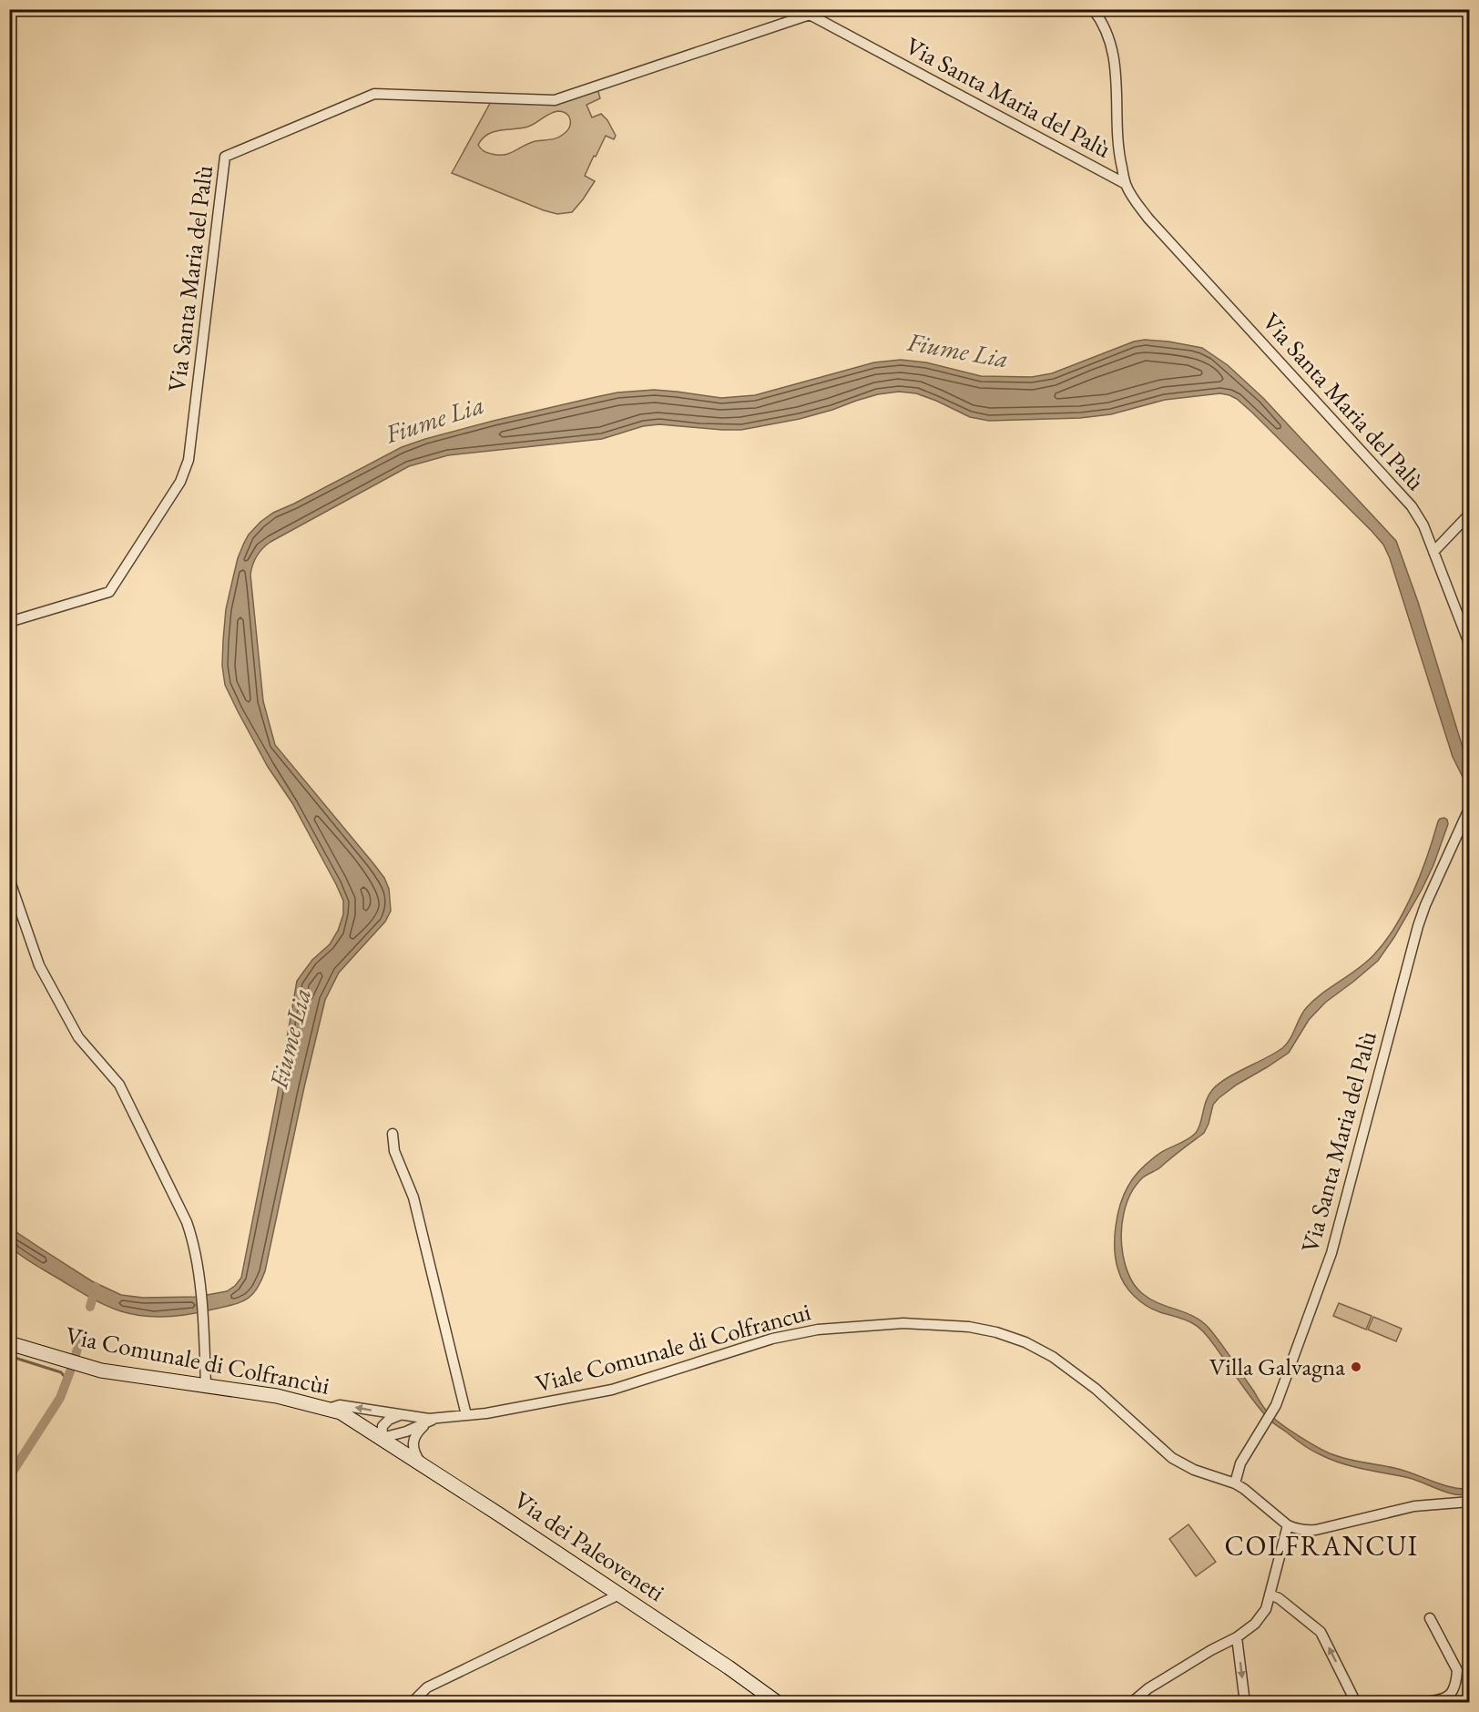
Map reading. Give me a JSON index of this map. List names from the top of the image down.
{
  "streets": {
    "main road": ["Via Comunale di Colfrancùi", "Via dei Paleoveneti"],
    "street": ["Via Santa Maria del Palù", "Viale Comunale di Colfrancui"]
  },
  "crossings": [
    ["Via Santa Maria del Palù", "Viale Comunale di Colfrancui"],
    ["Viale Comunale di Colfrancui", "Via Comunale di Colfrancùi"],
    ["Viale Comunale di Colfrancui", "Via dei Paleoveneti"],
    ["Via Comunale di Colfrancùi", "Via dei Paleoveneti"]
  ],
  "districts": ["COLFRANCUI"],
  "water": ["Fiume Lia"],
  "places": ["Villa Galvagna"]
}
